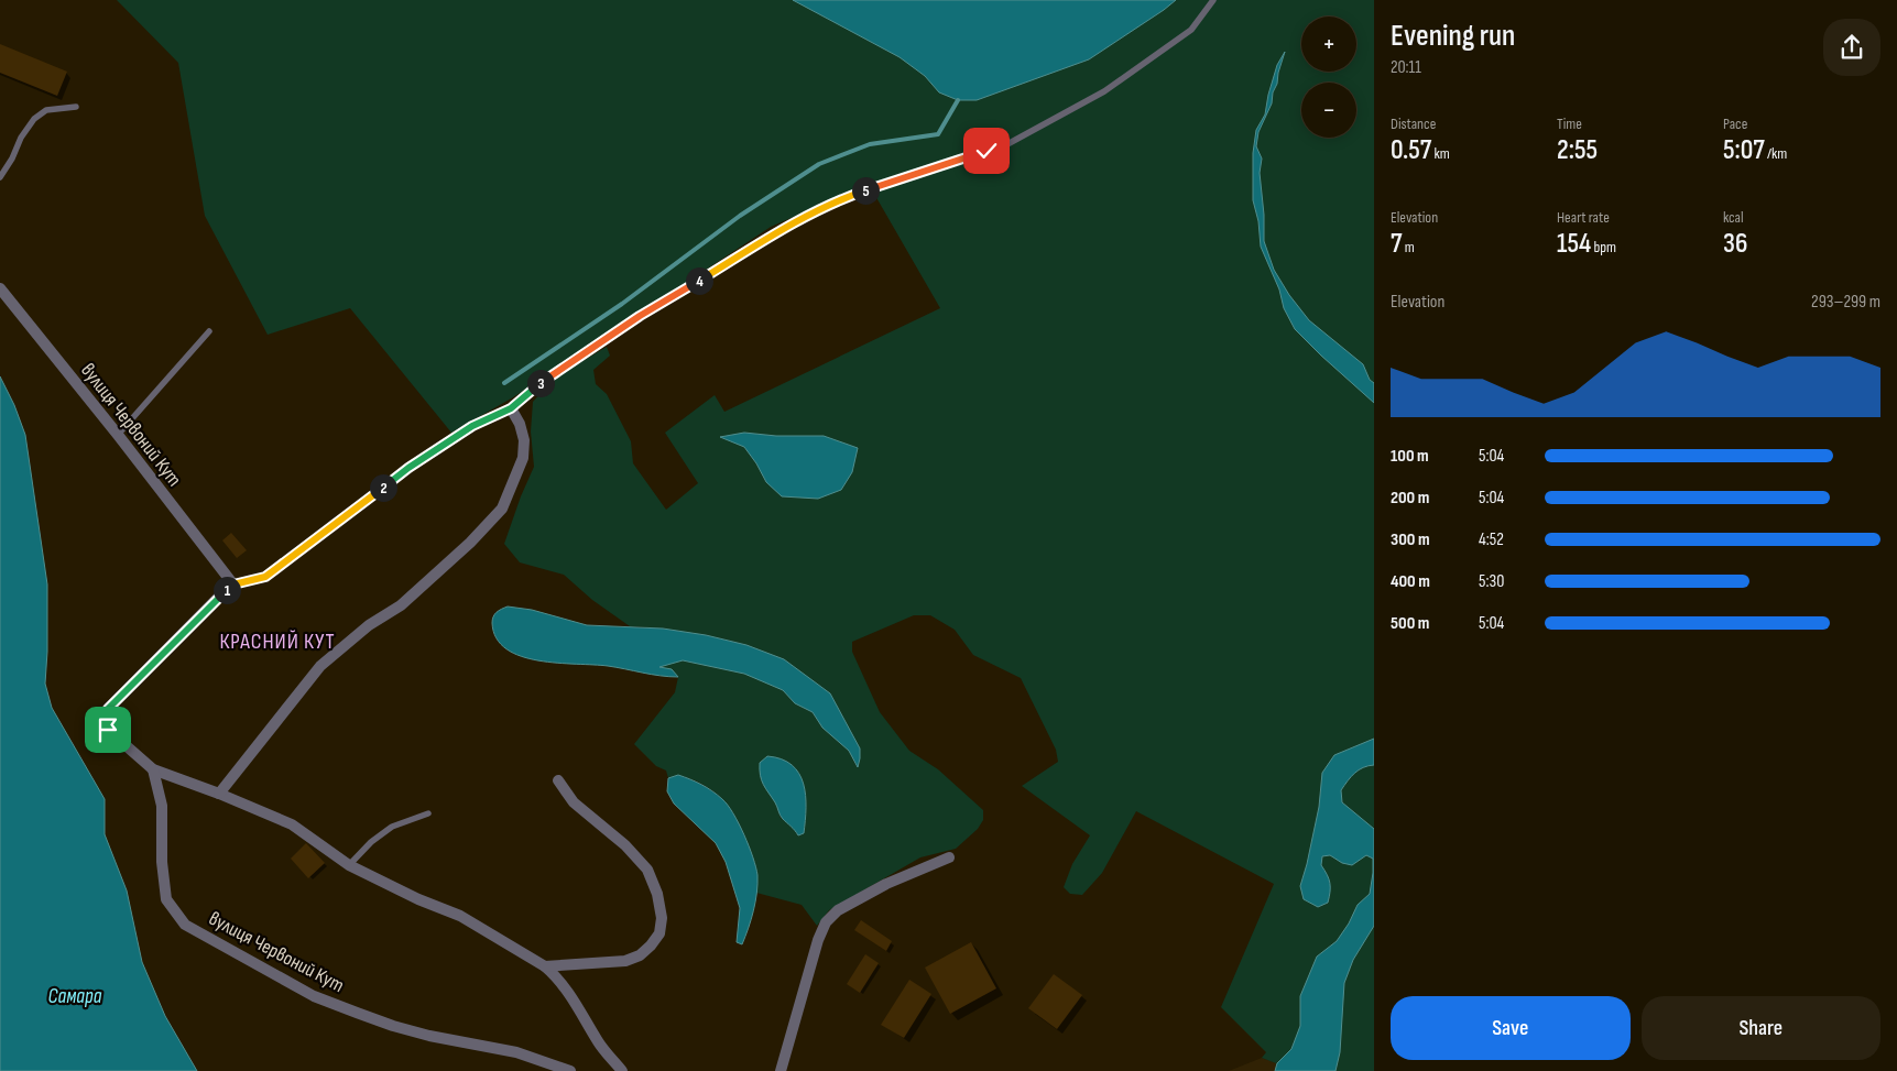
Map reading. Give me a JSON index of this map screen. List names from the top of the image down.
{
  "streets": {
    "street": ["вулиця Червоний Кут"]
  },
  "districts": ["КРАСНИЙ КУТ"],
  "water": ["Самара"],
  "page": {
    "heading": ["Evening run", "20:11"],
    "map_buttons": ["+", "−"],
    "stats": [
      ["Distance", "0.57 km"],
      ["Time", "2:55"],
      ["Pace", "5:07 /km"],
      ["Elevation", "7 m"],
      ["Heart rate", "154 bpm"],
      ["kcal", "36"]
    ],
    "pins": [
      "5",
      "4",
      "3",
      "2",
      "1"
    ],
    "chart": ["Elevation", "293–299 m"],
    "list": [
      {
        "name": "100 m",
        "note": "5:04"
      },
      {
        "name": "200 m",
        "note": "5:04"
      },
      {
        "name": "300 m",
        "note": "4:52"
      },
      {
        "name": "400 m",
        "note": "5:30"
      },
      {
        "name": "500 m",
        "note": "5:04"
      }
    ],
    "buttons": ["Save", "Share"]
  }
}
